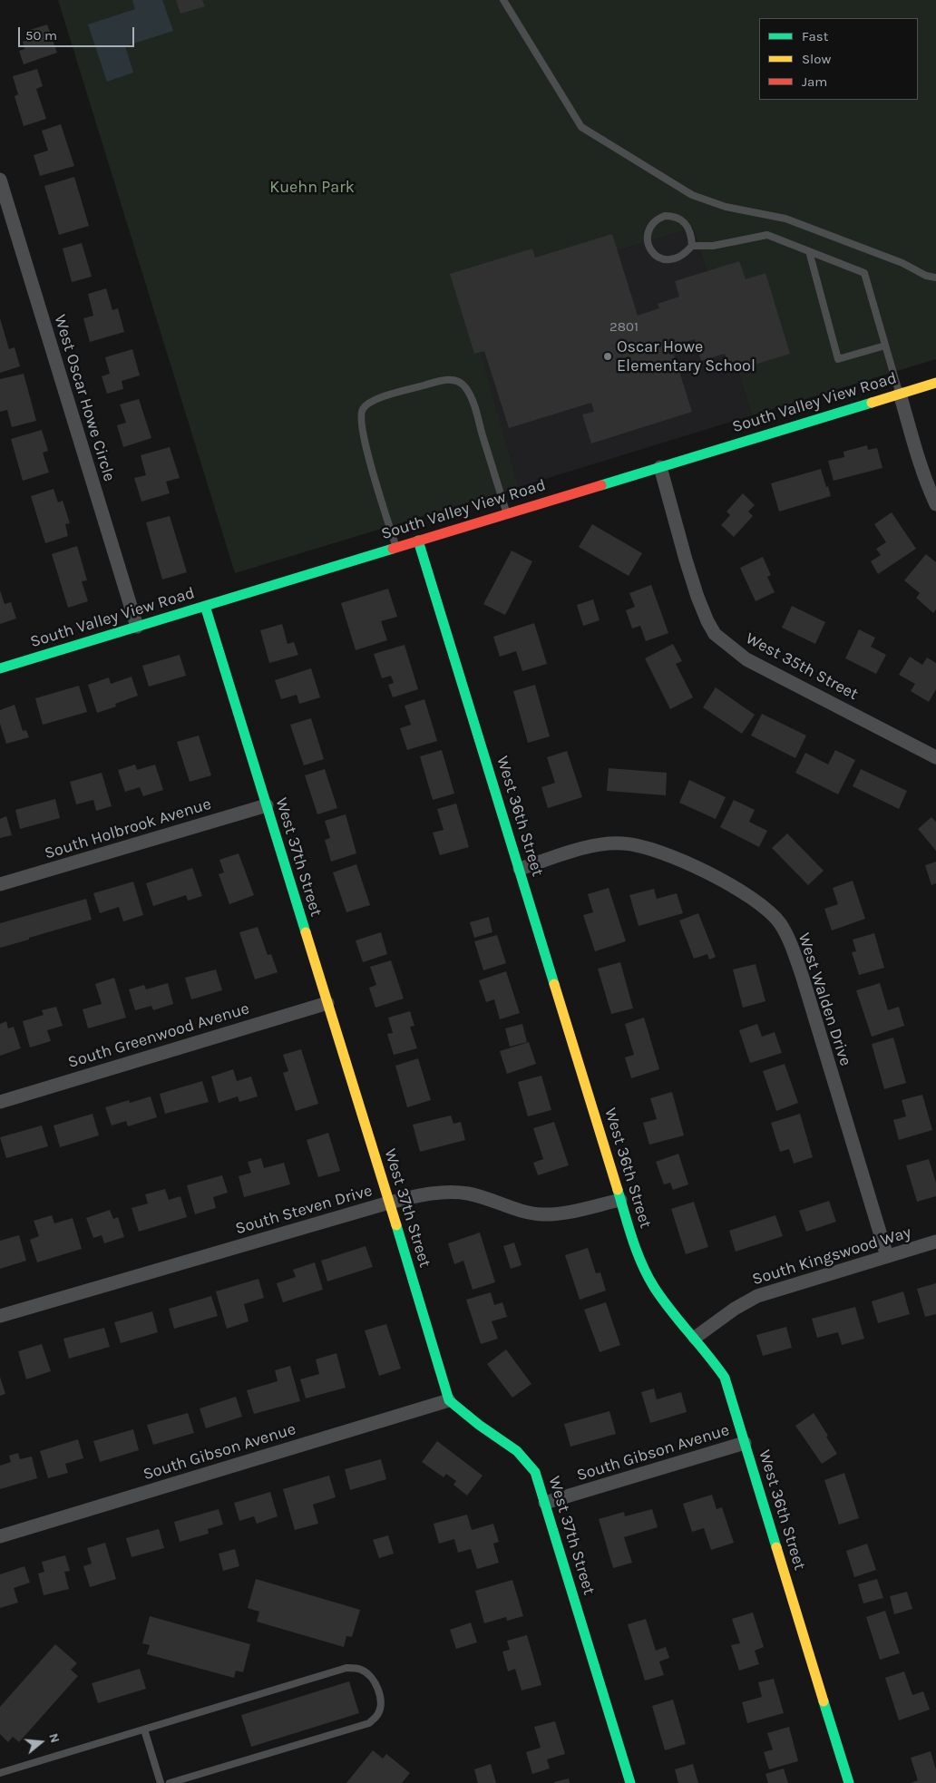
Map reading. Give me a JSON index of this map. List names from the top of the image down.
{
  "streets": {
    "street": [
      "West Oscar Howe Circle",
      "South Valley View Road",
      "West 35th Street",
      "West 36th Street",
      "South Holbrook Avenue",
      "West 37th Street",
      "West Walden Drive",
      "South Greenwood Avenue",
      "South Steven Drive",
      "South Kingswood Way",
      "South Gibson Avenue"
    ]
  },
  "crossings": [
    ["West Oscar Howe Circle", "South Valley View Road"],
    ["South Valley View Road", "West 35th Street"],
    ["South Valley View Road", "West 36th Street"],
    ["South Valley View Road", "West 37th Street"],
    ["West 36th Street", "West Walden Drive"],
    ["West 36th Street", "South Steven Drive"],
    ["West 36th Street", "South Kingswood Way"],
    ["West 36th Street", "South Gibson Avenue"],
    ["South Holbrook Avenue", "West 37th Street"],
    ["West 37th Street", "South Greenwood Avenue"],
    ["West 37th Street", "South Steven Drive"],
    ["West 37th Street", "South Gibson Avenue"],
    ["West Walden Drive", "South Kingswood Way"]
  ],
  "parks": ["Kuehn Park"],
  "places": ["Oscar Howe Elementary School"],
  "house_numbers": ["2801"],
  "legend": ["Fast", "Slow", "Jam"],
  "scale_bar": "50 m",
  "north": "right"
}
